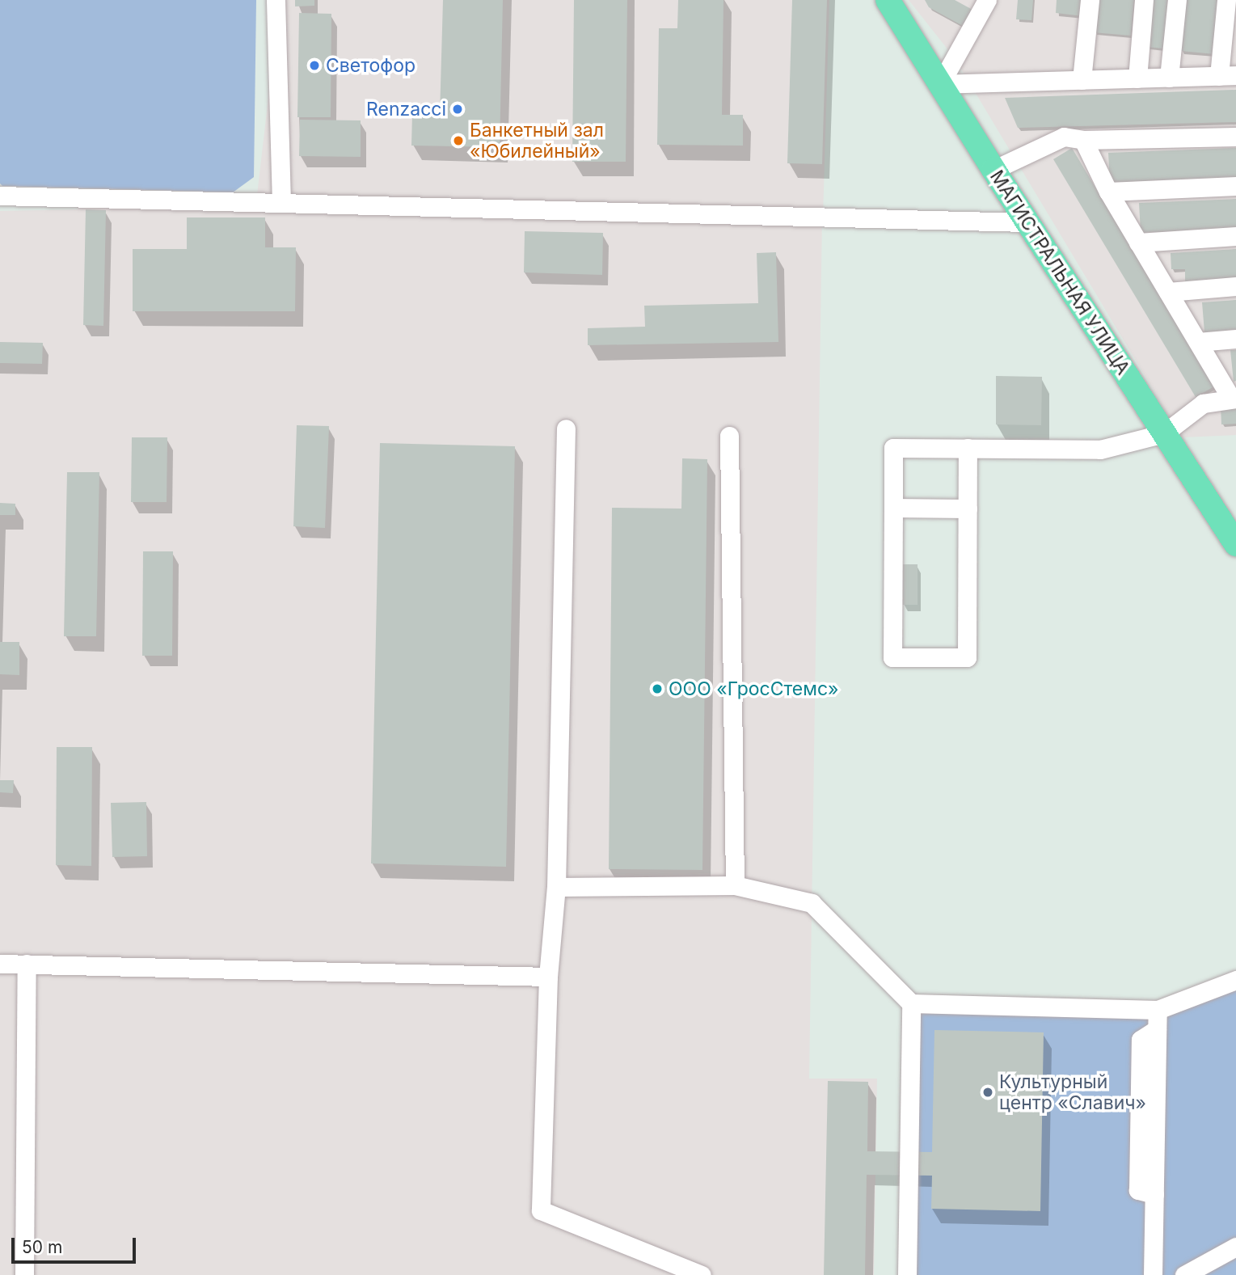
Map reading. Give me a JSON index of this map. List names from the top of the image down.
{
  "streets": {
    "main road": ["МАГИСТРАЛЬНАЯ УЛИЦА"]
  },
  "places": [
    "Светофор",
    "Renzacci",
    "Банкетный зал «Юбилейный»",
    "ООО «ГросСтемс»",
    "Культурный центр «Славич»"
  ],
  "scale_bar": "50 m"
}
